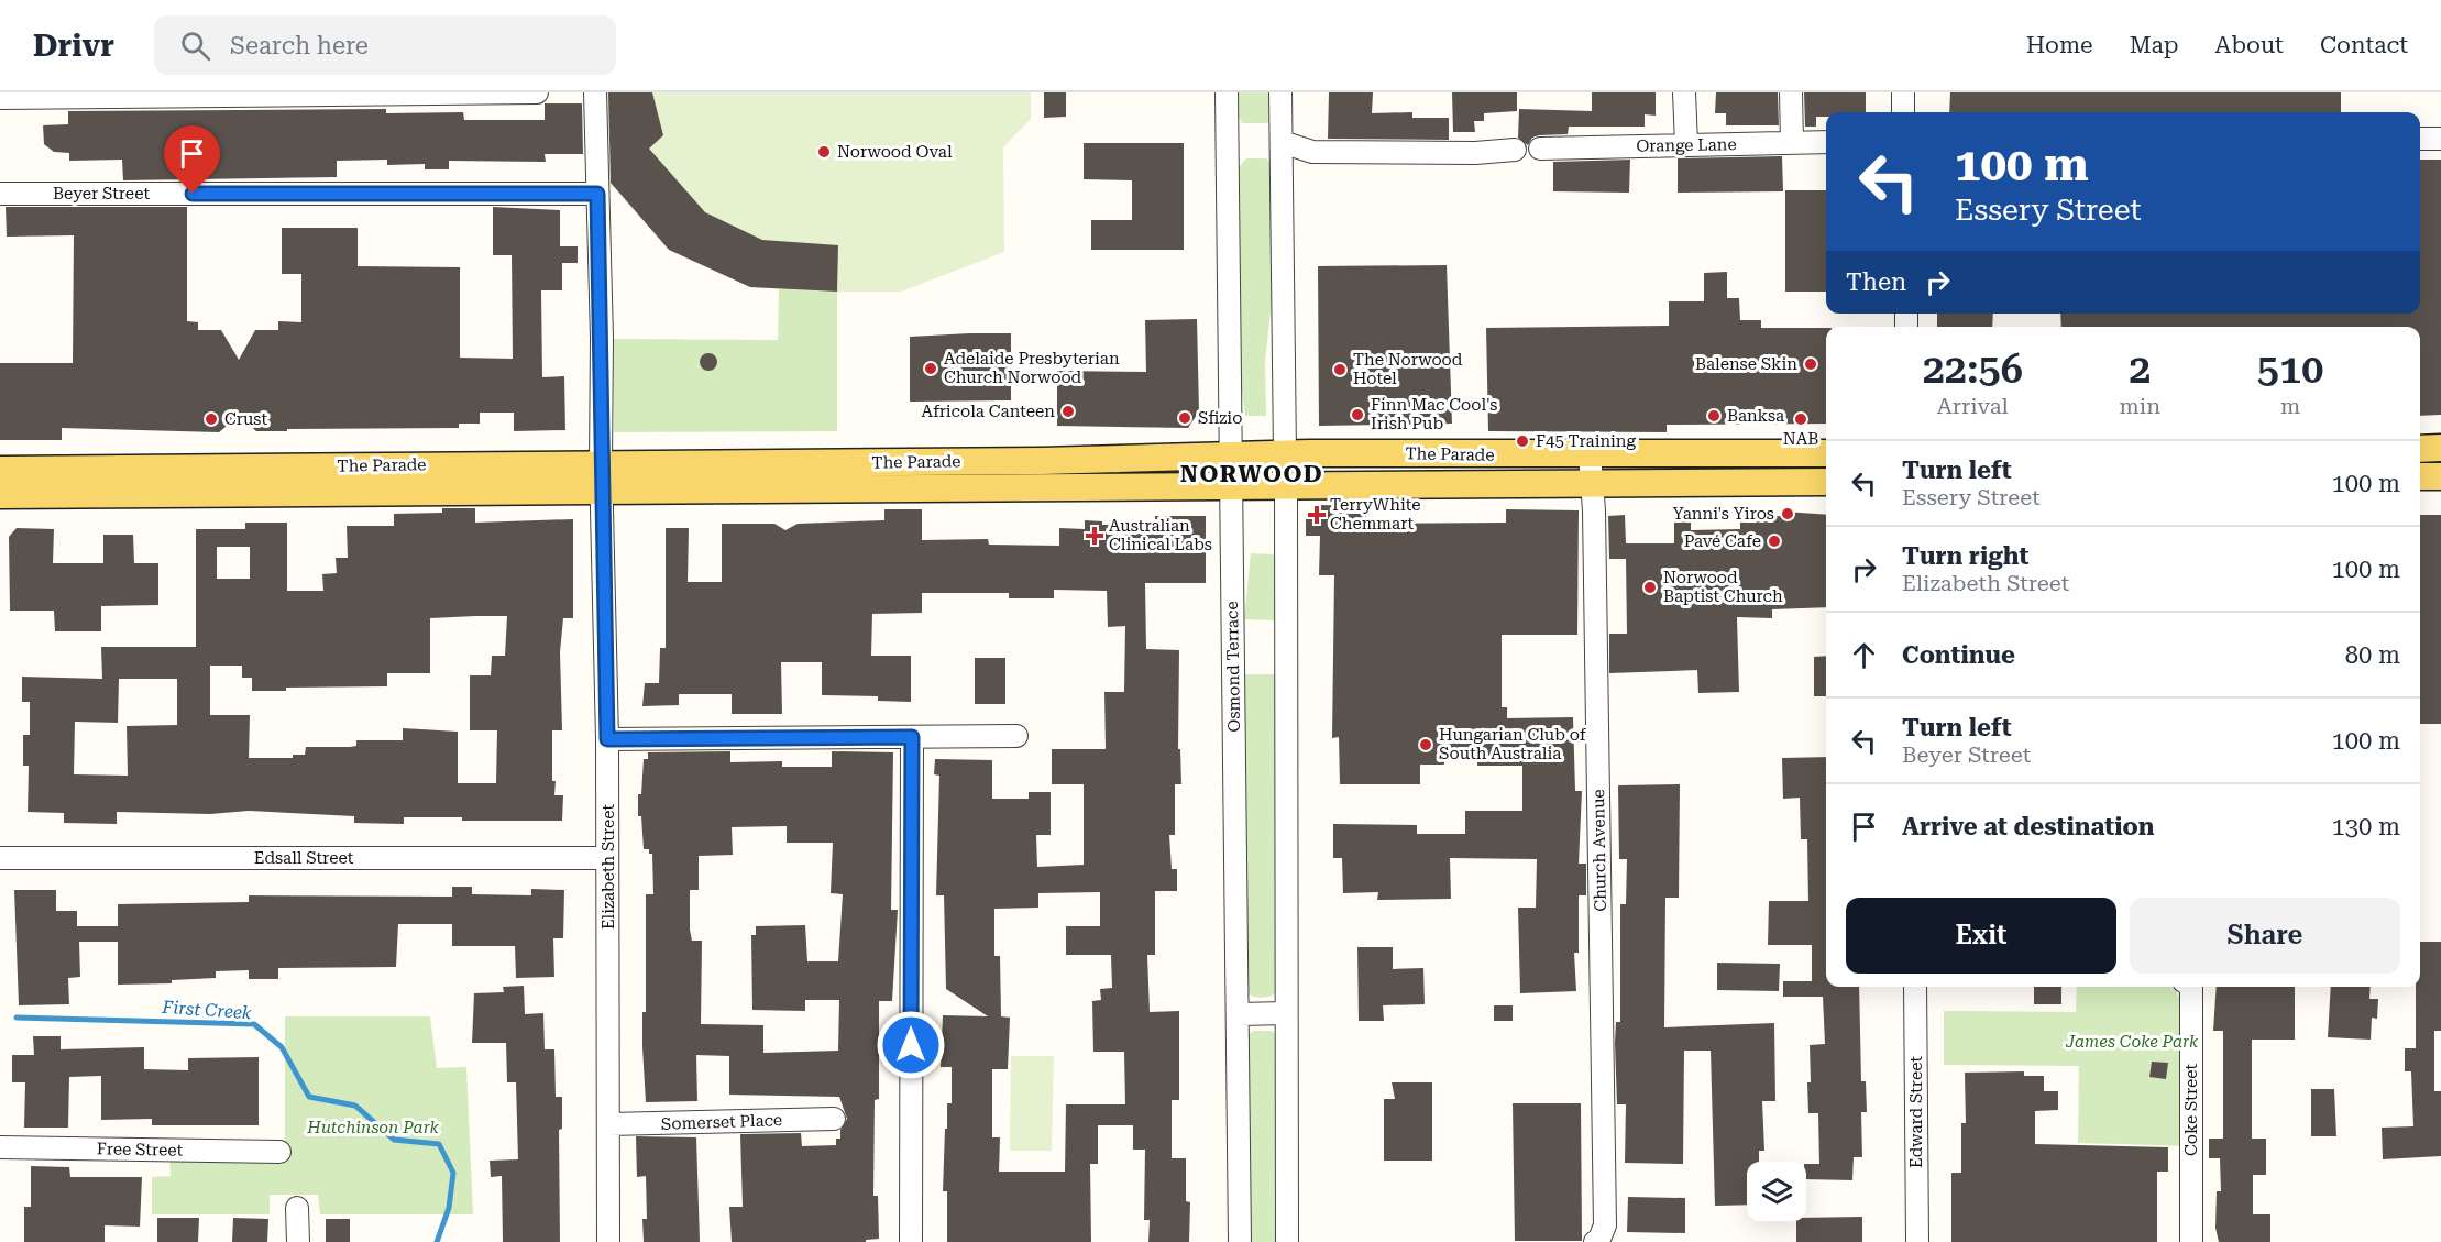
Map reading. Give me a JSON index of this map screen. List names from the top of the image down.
{
  "streets": {
    "main road": ["The Parade"],
    "street": [
      "Orange Lane",
      "Beyer Street",
      "Osmond Terrace",
      "Church Avenue",
      "Edsall Street",
      "Elizabeth Street",
      "Coke Street",
      "Edward Street",
      "Somerset Place",
      "Free Street"
    ]
  },
  "crossings": [
    ["Beyer Street", "Elizabeth Street"],
    ["The Parade", "Osmond Terrace"],
    ["The Parade", "Church Avenue"],
    ["The Parade", "Elizabeth Street"],
    ["Edsall Street", "Elizabeth Street"],
    ["Elizabeth Street", "Somerset Place"]
  ],
  "districts": ["NORWOOD"],
  "water": ["First Creek"],
  "parks": ["James Coke Park", "Hutchinson Park"],
  "places": {
    "other": [
      "Norwood Oval",
      "Balense Skin",
      "Adelaide Presbyterian Church Norwood",
      "The Norwood Hotel",
      "Africola Canteen",
      "Finn Mac Cool's Irish Pub",
      "Banksa",
      "Sfizio",
      "Crust",
      "NAB",
      "F45 Training",
      "Yanni's Yiros",
      "Pavé Cafe",
      "Norwood Baptist Church",
      "Hungarian Club of South Australia"
    ],
    "health": ["TerryWhite Chemmart", "Australian Clinical Labs"]
  },
  "page": {
    "header": "Drivr",
    "search": "Search here",
    "nav": [
      "Home",
      "Map",
      "About",
      "Contact"
    ],
    "turn": ["100 m", "Essery Street"],
    "then": "Then",
    "eta": [
      "22:56",
      "Arrival",
      "2",
      "min",
      "510",
      "m"
    ],
    "list": [
      {
        "name": "Turn left",
        "note": "Essery Street",
        "value": "100 m"
      },
      {
        "name": "Turn right",
        "note": "Elizabeth Street",
        "value": "100 m"
      },
      {
        "name": "Continue",
        "value": "80 m"
      },
      {
        "name": "Turn left",
        "note": "Beyer Street",
        "value": "100 m"
      },
      {
        "name": "Arrive at destination",
        "value": "130 m"
      }
    ],
    "buttons": ["Exit", "Share"]
  }
}
